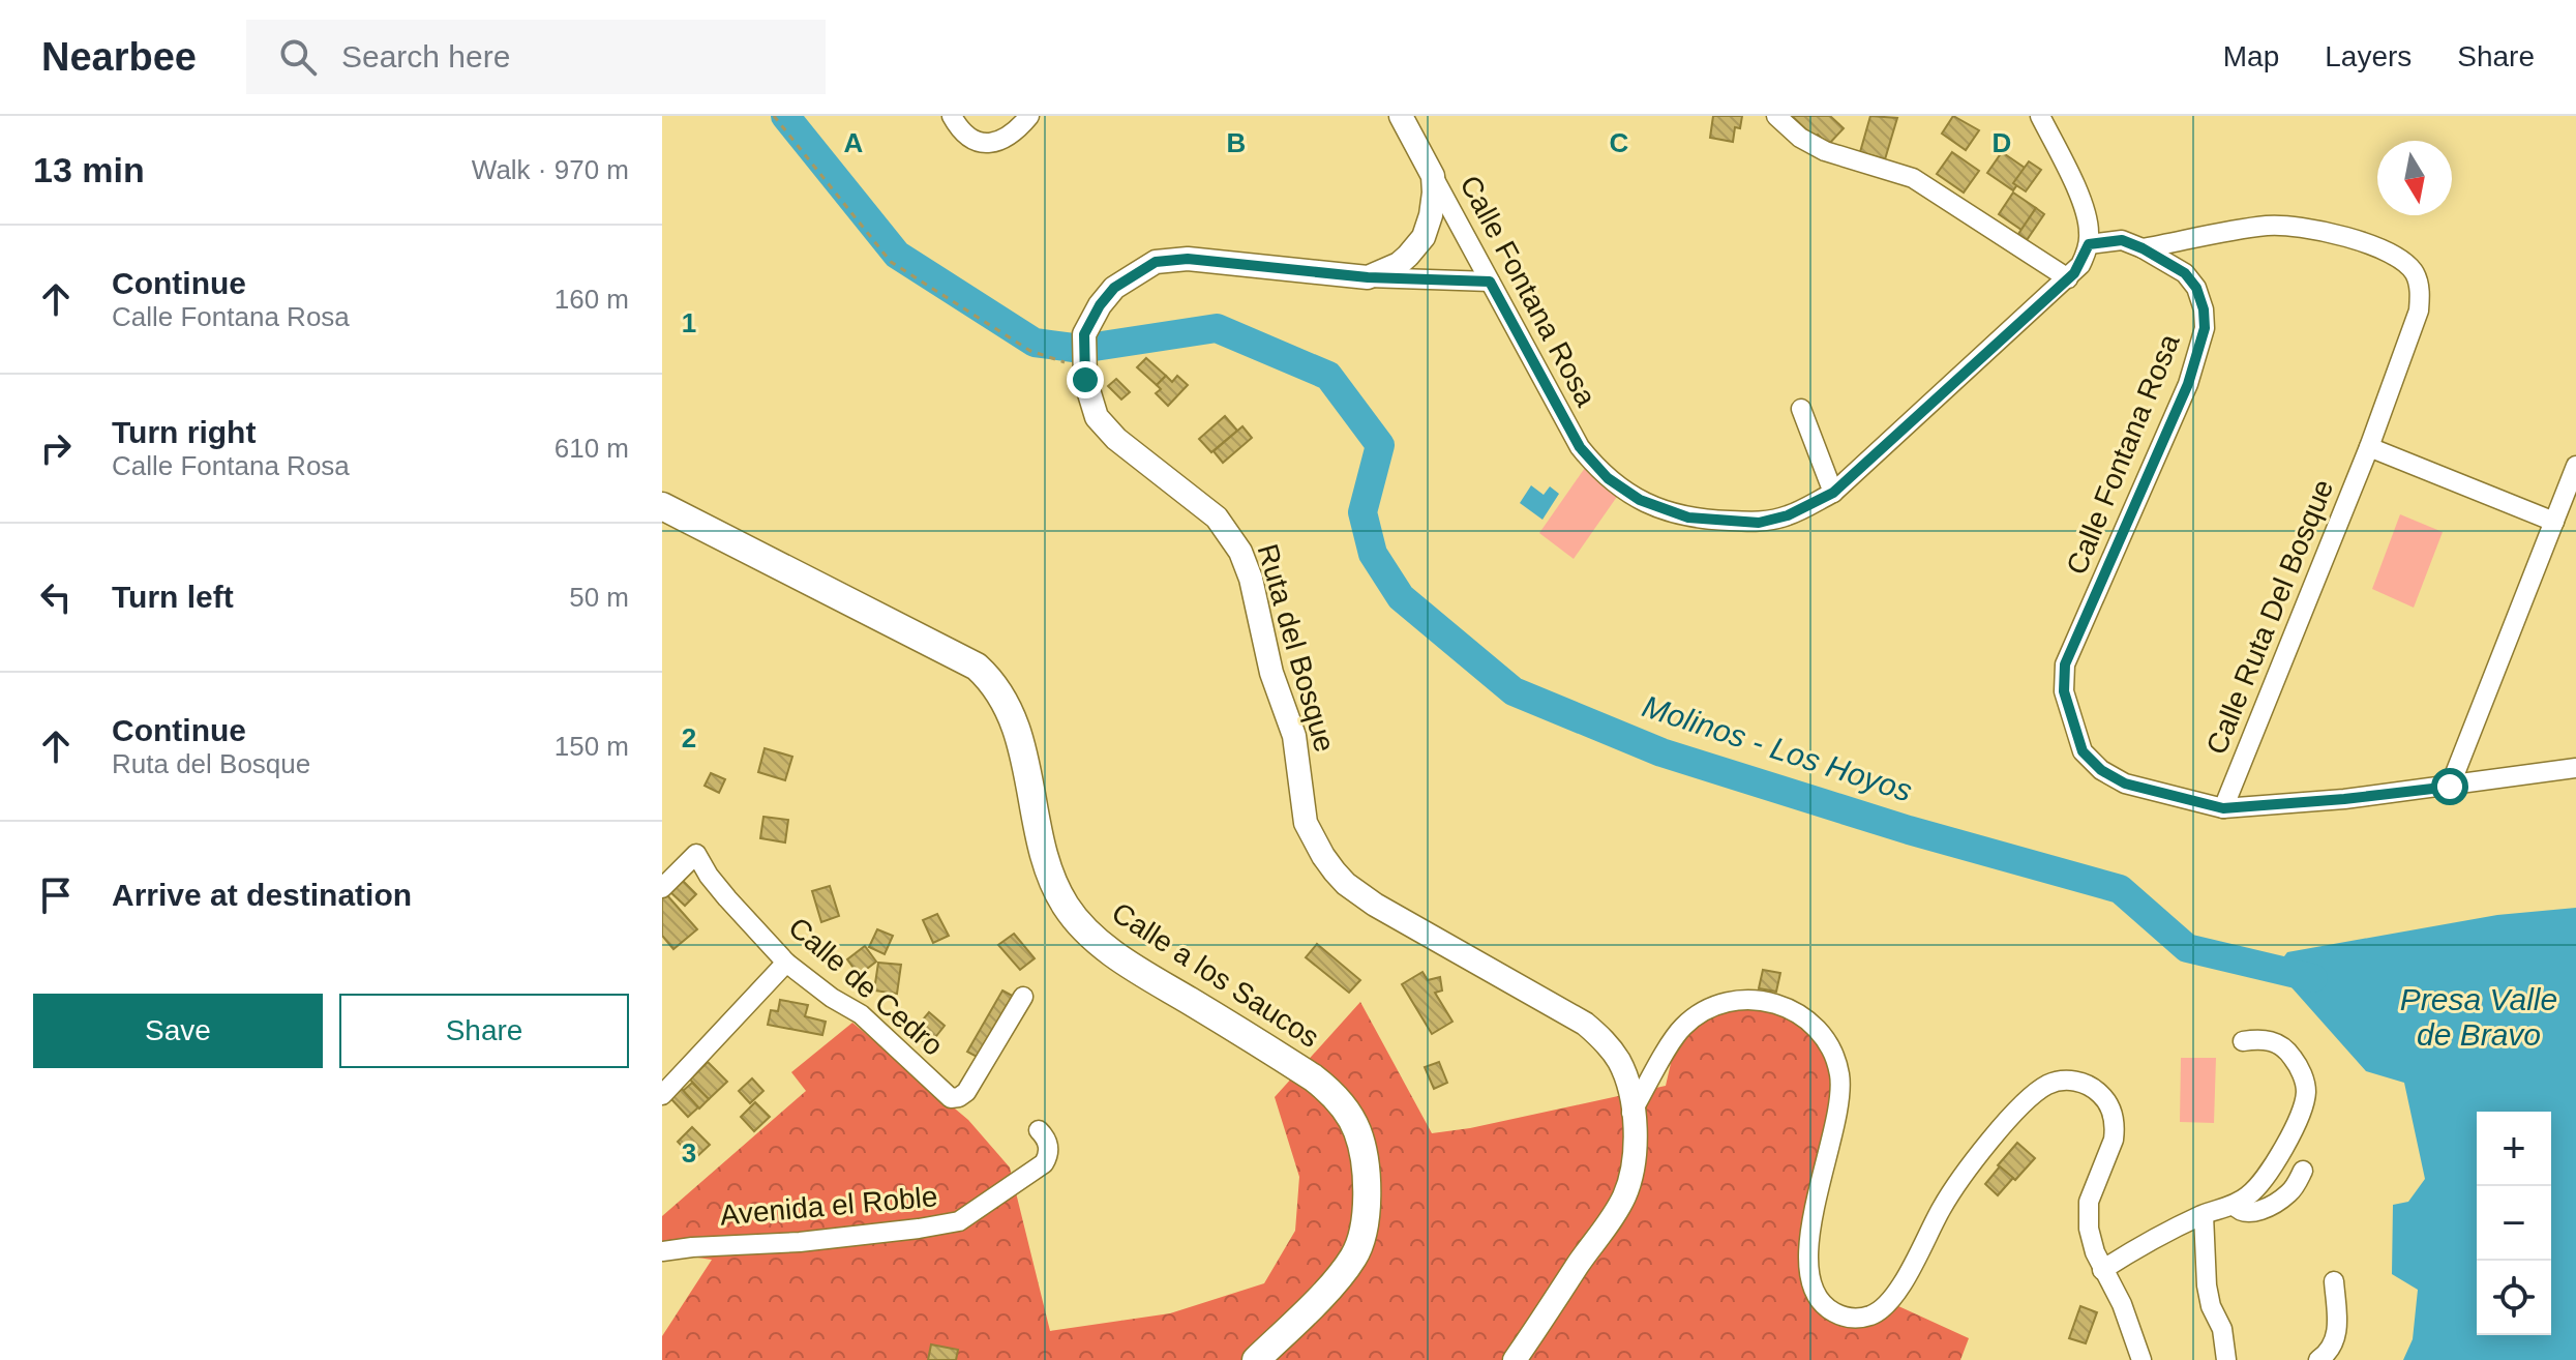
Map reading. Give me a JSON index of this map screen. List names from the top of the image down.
{
  "streets": {
    "main road": ["Calle a los Saucos"],
    "street": [
      "Calle Fontana Rosa",
      "Calle Ruta Del Bosque",
      "Ruta del Bosque",
      "Calle de Cedro",
      "Avenida el Roble"
    ]
  },
  "crossings": [
    ["Calle Fontana Rosa", "Calle Ruta Del Bosque"]
  ],
  "water": ["Molinos - Los Hoyos", "Presa Valle de Bravo"],
  "north": "bottom",
  "page": {
    "header": "Nearbee",
    "search": "Search here",
    "nav": ["Map", "Layers", "Share"],
    "heading": ["13 min", "Walk · 970 m"],
    "list": [
      ["Continue", "Calle Fontana Rosa", "160 m"],
      ["Turn right", "Calle Fontana Rosa", "610 m"],
      ["Turn left", "50 m"],
      ["Continue", "Ruta del Bosque", "150 m"],
      "Arrive at destination"
    ],
    "buttons": ["Save", "Share"],
    "map_buttons": ["+", "−"]
  },
  "grid": {
    "columns": [
      "A",
      "B",
      "C",
      "D"
    ],
    "rows": ["1", "2", "3"]
  }
}
